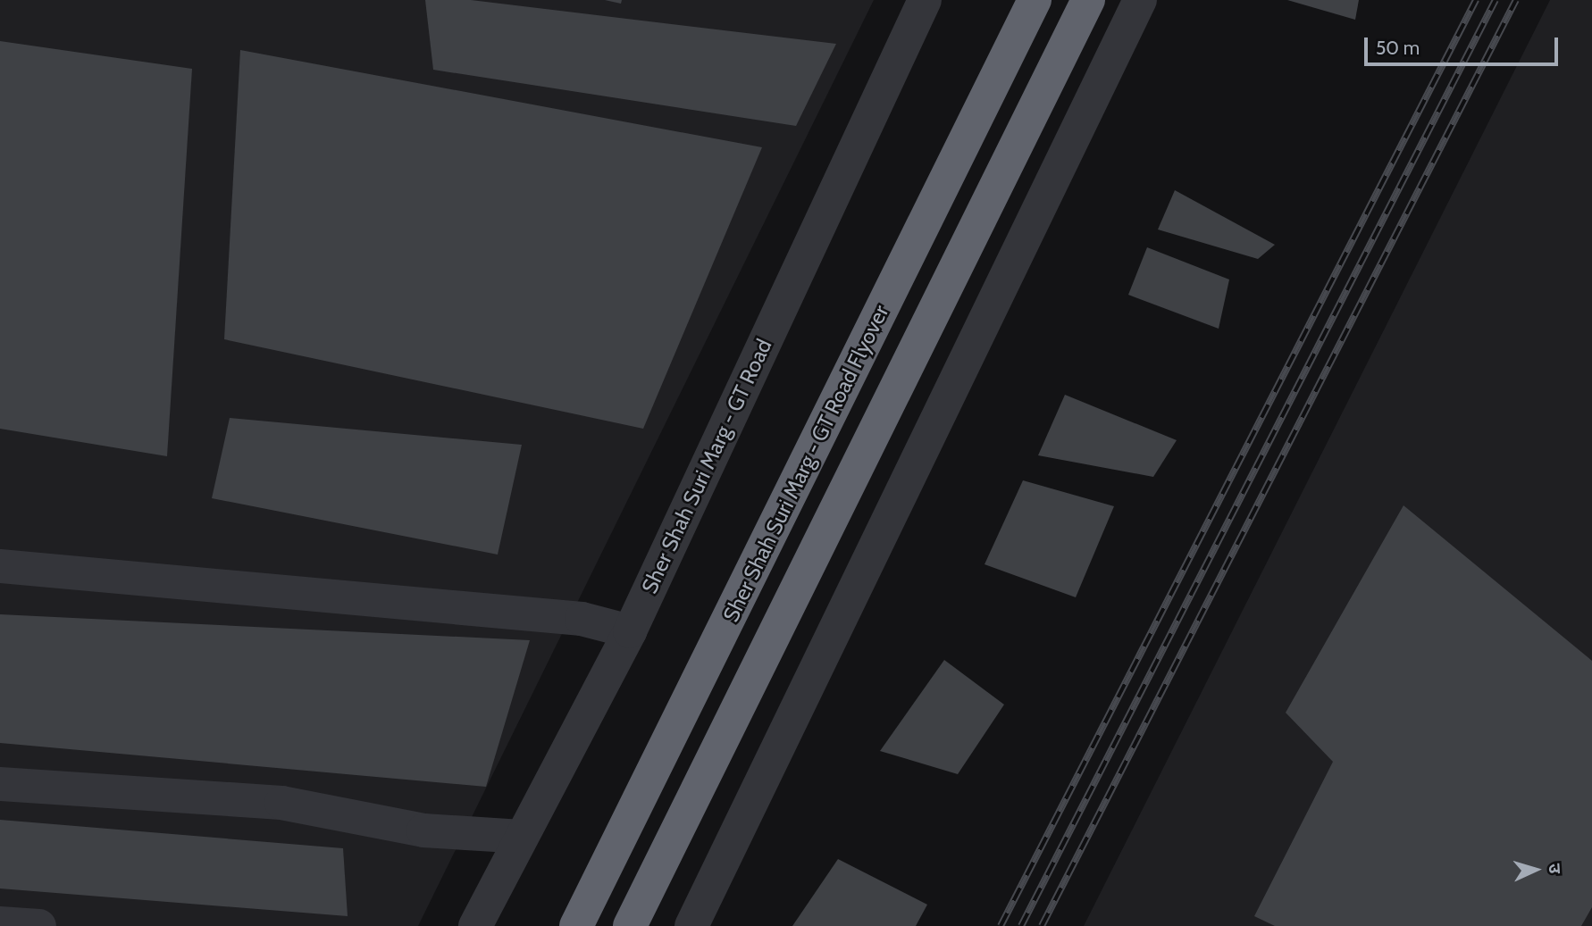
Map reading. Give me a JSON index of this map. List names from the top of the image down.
{
  "streets": {
    "highway": ["Sher Shah Suri Marg - GT Road Flyover"],
    "street": ["Sher Shah Suri Marg - GT Road"]
  },
  "scale_bar": "50 m",
  "north": "right"
}
